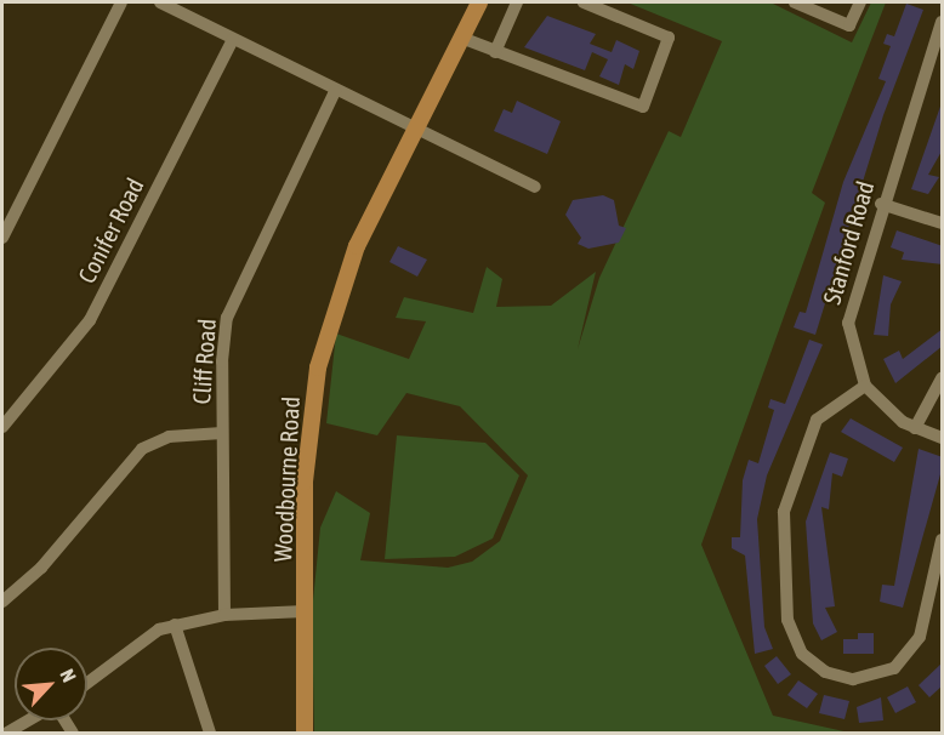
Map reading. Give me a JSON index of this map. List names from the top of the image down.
{
  "streets": {
    "main road": ["Woodbourne Road"],
    "street": ["Conifer Road", "Stanford Road", "Cliff Road"]
  },
  "north": "top right"
}
